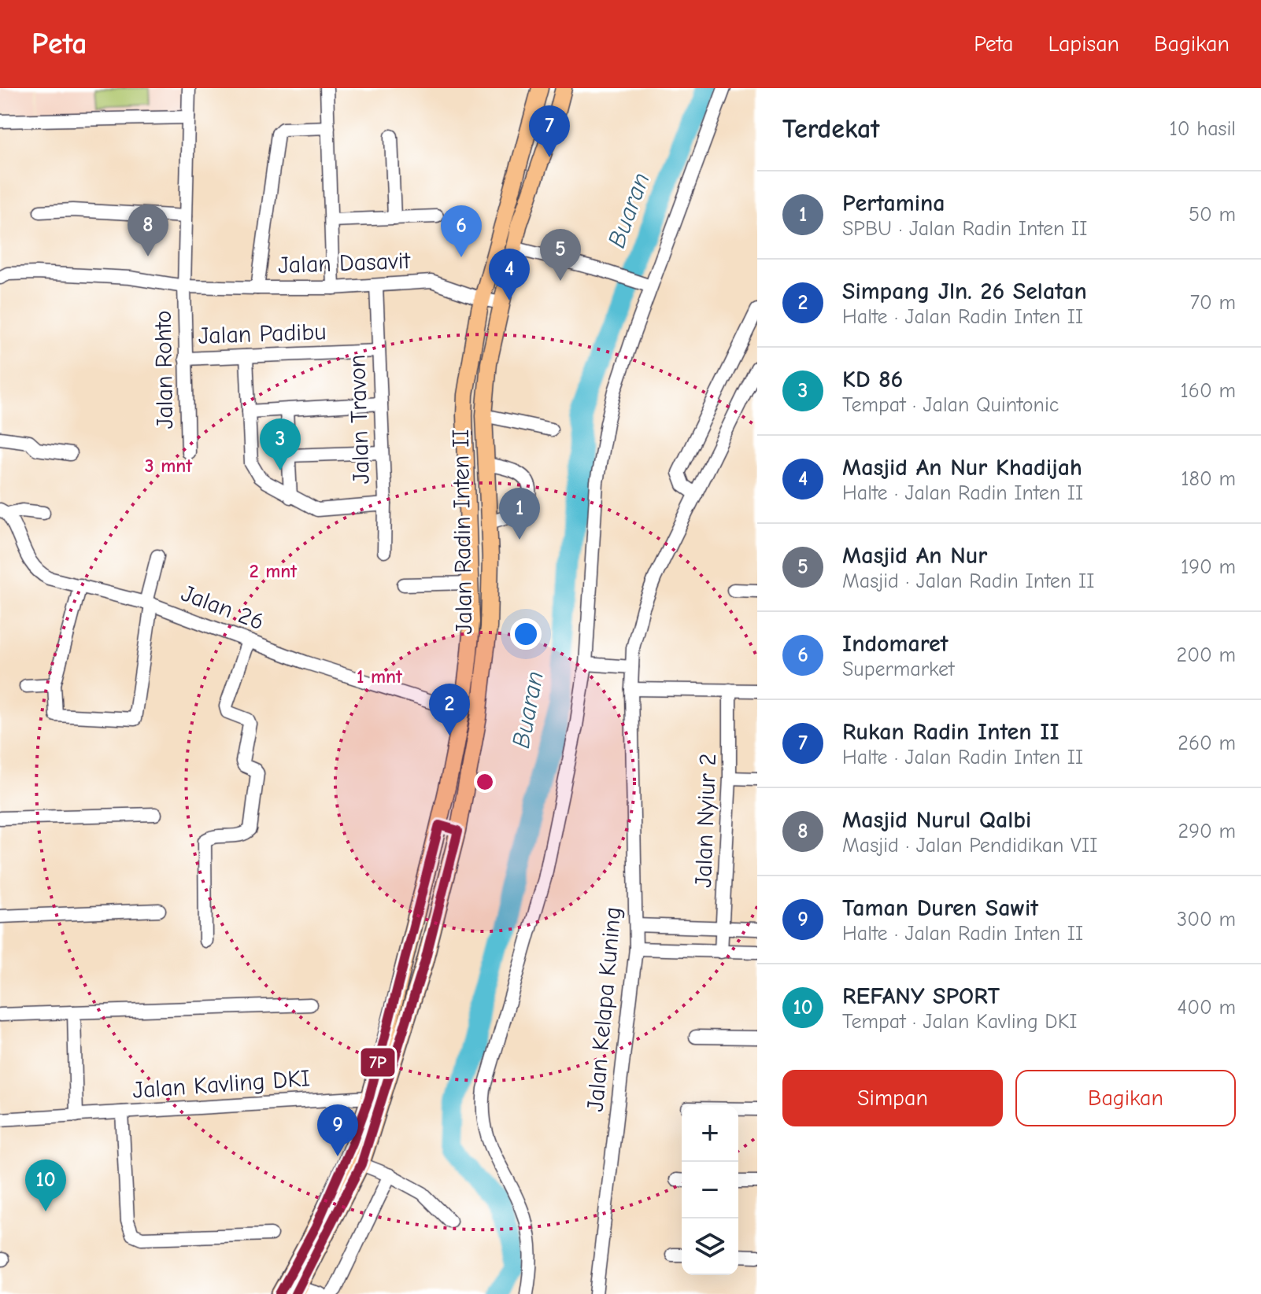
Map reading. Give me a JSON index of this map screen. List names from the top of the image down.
{
  "streets": {
    "main road": ["Jalan Radin Inten II"],
    "street": [
      "Jalan Dasavit",
      "Jalan Padibu",
      "Jalan Rohto",
      "Jalan Travon",
      "Jalan 26",
      "Jalan Nyiur 2",
      "Jalan Kelapa Kuning",
      "Jalan Kavling DKI"
    ]
  },
  "crossings": [
    ["Jalan Dasavit", "Jalan Rohto"],
    ["Jalan Dasavit", "Jalan Travon"],
    ["Jalan Dasavit", "Jalan Radin Inten II"],
    ["Jalan Padibu", "Jalan Rohto"],
    ["Jalan Padibu", "Jalan Travon"],
    ["Jalan Radin Inten II", "Jalan 26"],
    ["Jalan Radin Inten II", "Jalan Kavling DKI"]
  ],
  "water": ["Buaran"],
  "lines": ["transit line 7P"],
  "page": {
    "header": "Peta",
    "nav": ["Peta", "Lapisan", "Bagikan"],
    "heading": ["Terdekat", "10 hasil"],
    "pins": [
      "7",
      "8",
      "6",
      "5",
      "4",
      "3",
      "1",
      "2",
      "9",
      "10"
    ],
    "list": [
      {
        "mark": "1",
        "name": "Pertamina",
        "note": "SPBU · Jalan Radin Inten II",
        "value": "50 m"
      },
      {
        "mark": "2",
        "name": "Simpang Jln. 26 Selatan",
        "note": "Halte · Jalan Radin Inten II",
        "value": "70 m"
      },
      {
        "mark": "3",
        "name": "KD 86",
        "note": "Tempat · Jalan Quintonic",
        "value": "160 m"
      },
      {
        "mark": "4",
        "name": "Masjid An Nur Khadijah",
        "note": "Halte · Jalan Radin Inten II",
        "value": "180 m"
      },
      {
        "mark": "5",
        "name": "Masjid An Nur",
        "note": "Masjid · Jalan Radin Inten II",
        "value": "190 m"
      },
      {
        "mark": "6",
        "name": "Indomaret",
        "note": "Supermarket",
        "value": "200 m"
      },
      {
        "mark": "7",
        "name": "Rukan Radin Inten II",
        "note": "Halte · Jalan Radin Inten II",
        "value": "260 m"
      },
      {
        "mark": "8",
        "name": "Masjid Nurul Qalbi",
        "note": "Masjid · Jalan Pendidikan VII",
        "value": "290 m"
      },
      {
        "mark": "9",
        "name": "Taman Duren Sawit",
        "note": "Halte · Jalan Radin Inten II",
        "value": "300 m"
      },
      {
        "mark": "10",
        "name": "REFANY SPORT",
        "note": "Tempat · Jalan Kavling DKI",
        "value": "400 m"
      }
    ],
    "buttons": ["Simpan", "Bagikan"],
    "map_buttons": ["+", "−"]
  },
  "rings": ["3 mnt", "2 mnt", "1 mnt"]
}
